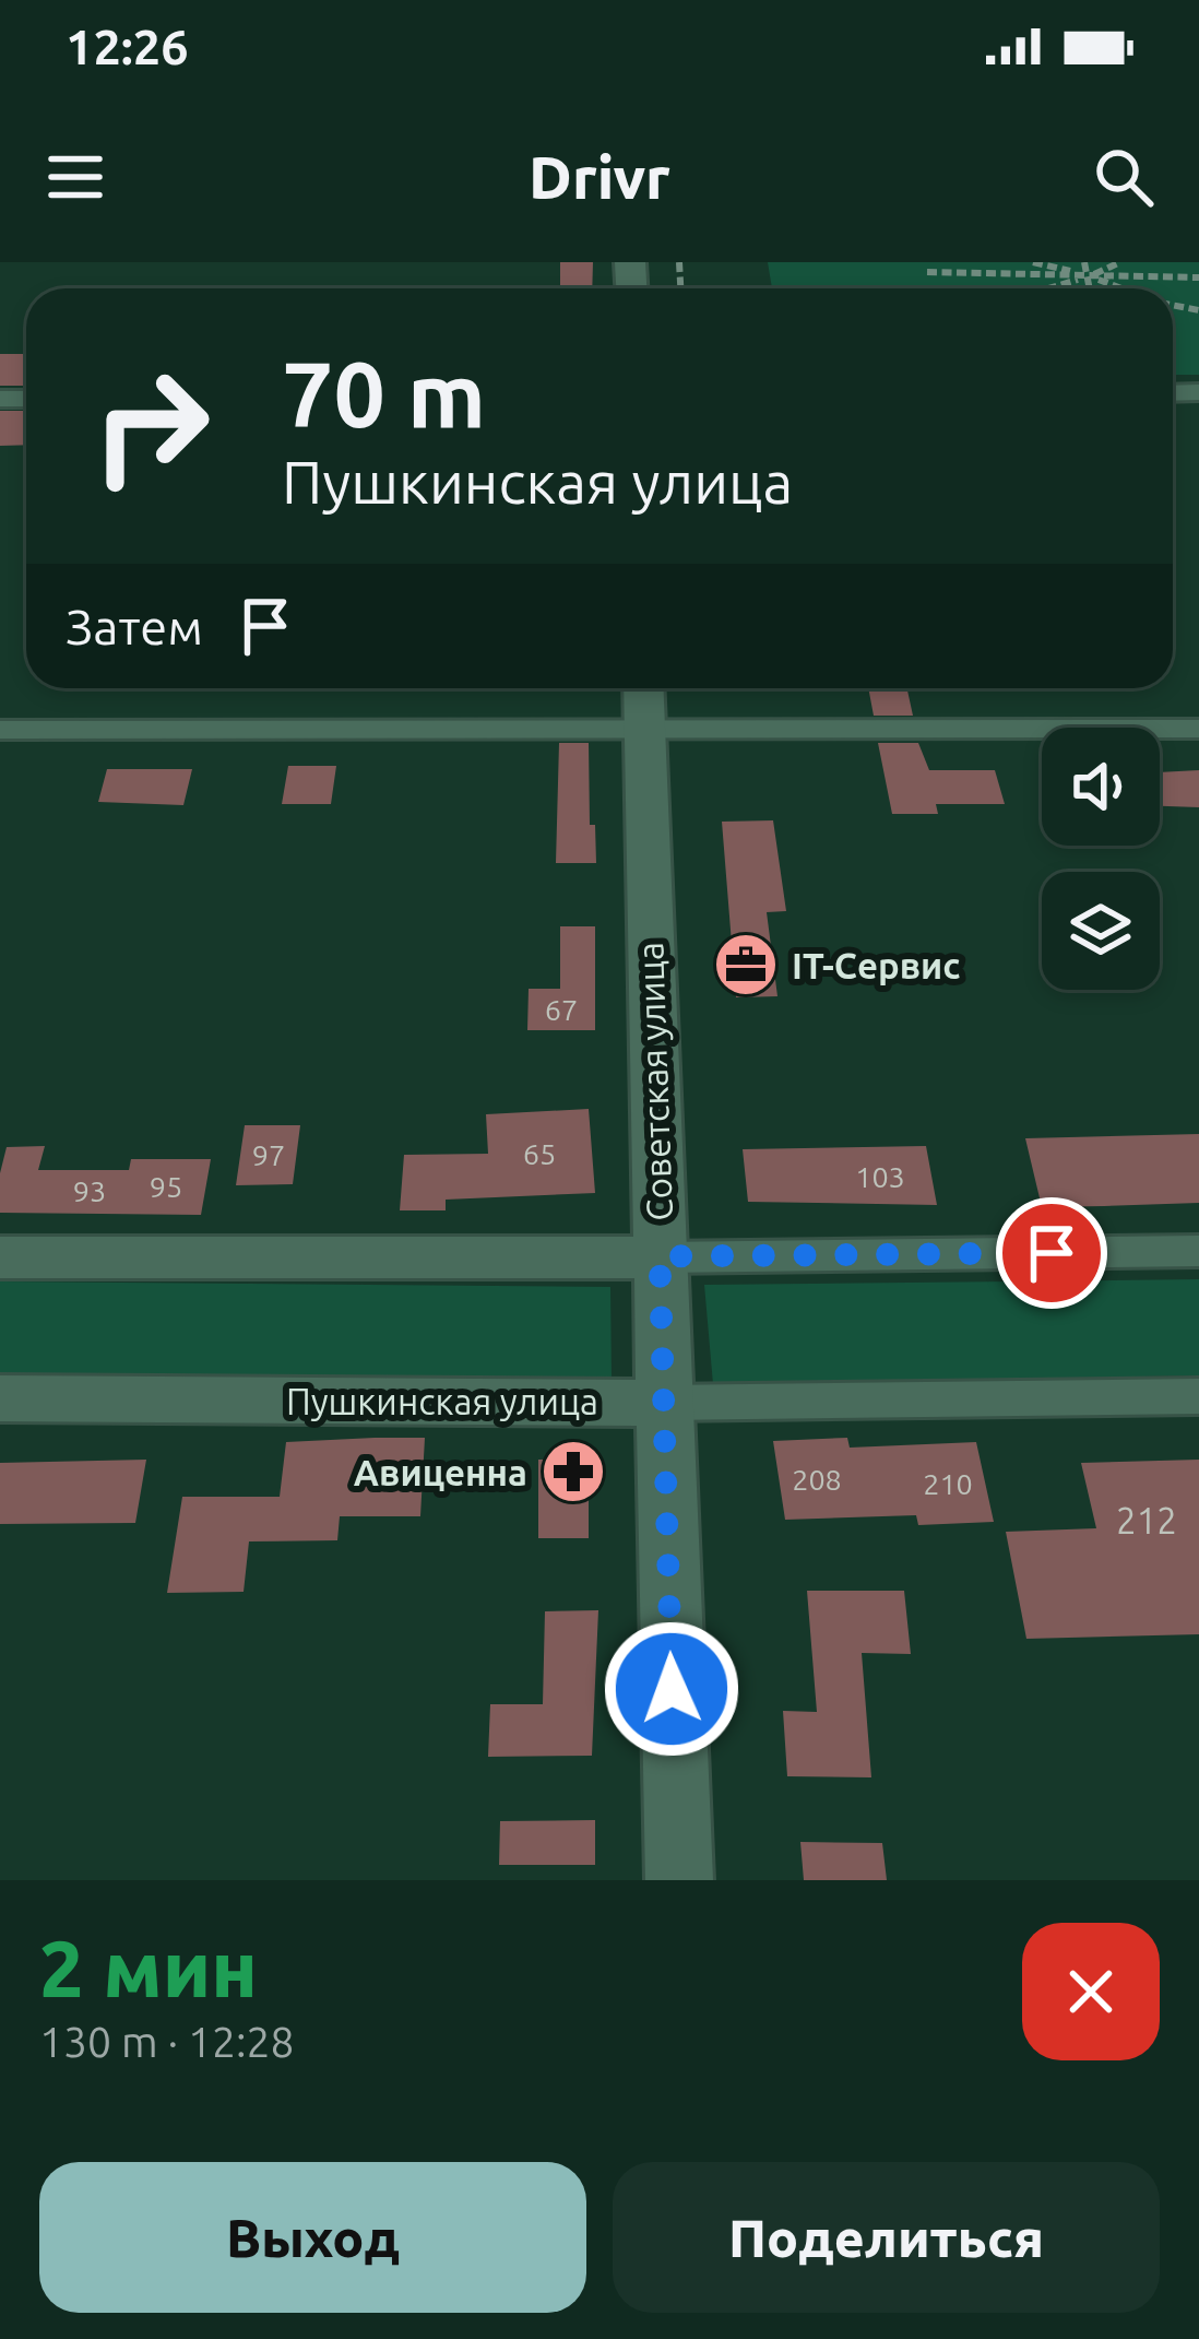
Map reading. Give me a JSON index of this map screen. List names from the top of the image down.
{
  "streets": {
    "street": ["Советская улица", "Пушкинская улица"]
  },
  "crossings": [
    ["Советская улица", "Пушкинская улица"]
  ],
  "places": {
    "office": ["IT-Сервис"],
    "pharmacy": ["Авиценна"]
  },
  "house_numbers": [
    "67",
    "65",
    "97",
    "103",
    "95",
    "93",
    "208",
    "210",
    "212"
  ],
  "page": {
    "status": "12:26",
    "header": "Drivr",
    "turn": ["70 m", "Пушкинская улица"],
    "then": "Затем",
    "heading": ["2 мин", "130 m · 12:28"],
    "buttons": ["Выход", "Поделиться"]
  }
}
